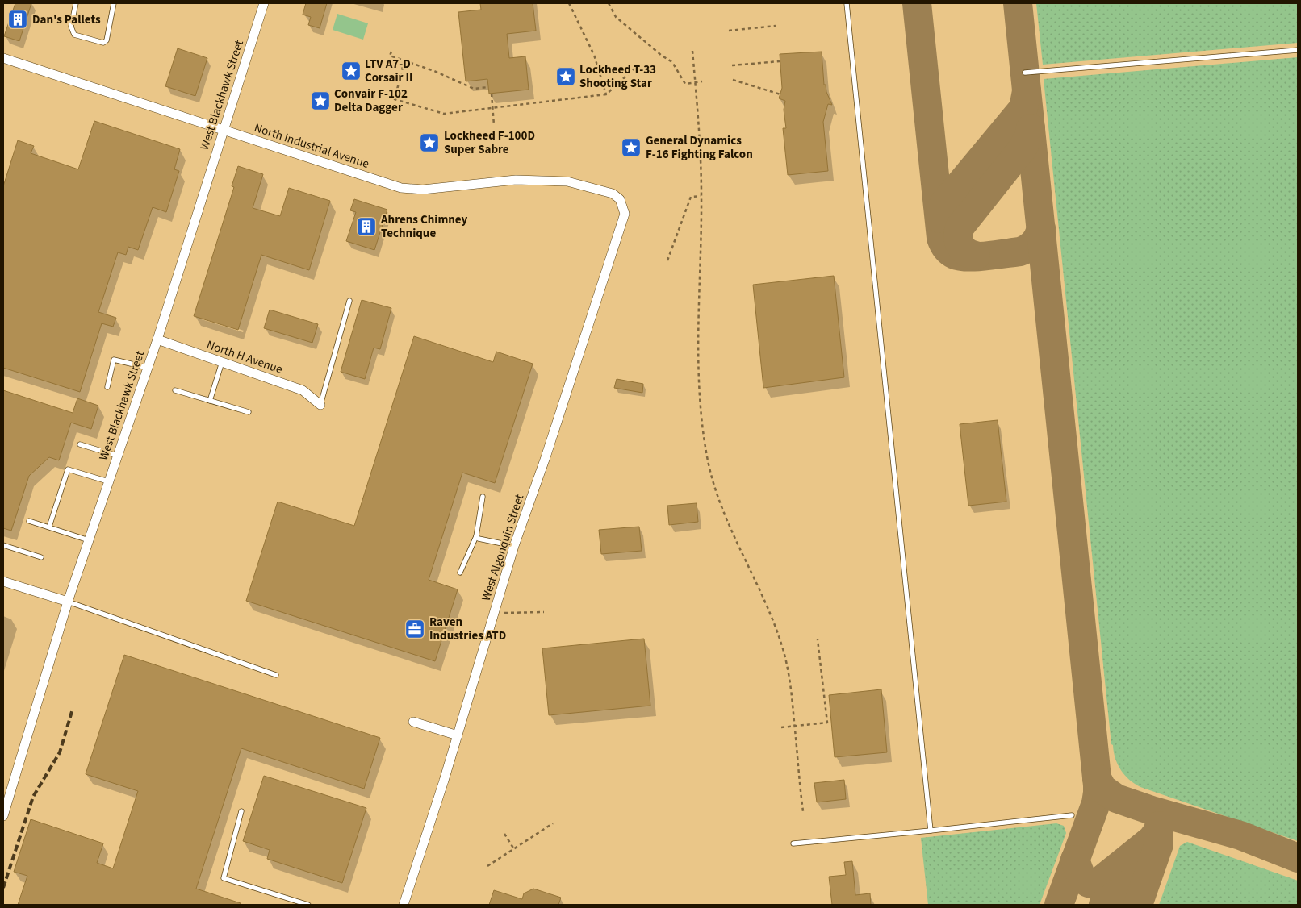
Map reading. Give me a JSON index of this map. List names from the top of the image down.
{
  "streets": {
    "street": [
      "West Blackhawk Street",
      "North Industrial Avenue",
      "North H Avenue",
      "West Algonquin Street"
    ]
  },
  "crossings": [
    ["West Blackhawk Street", "North Industrial Avenue"],
    ["West Blackhawk Street", "North H Avenue"],
    ["North Industrial Avenue", "West Algonquin Street"]
  ],
  "places": {
    "building": ["Dan's Pallets", "Ahrens Chimney Technique"],
    "place": [
      "LTV A7-D Corsair II",
      "Lockheed T-33 Shooting Star",
      "Convair F-102 Delta Dagger",
      "Lockheed F-100D Super Sabre",
      "General Dynamics F-16 Fighting Falcon"
    ],
    "office": ["Raven Industries ATD"]
  }
}
